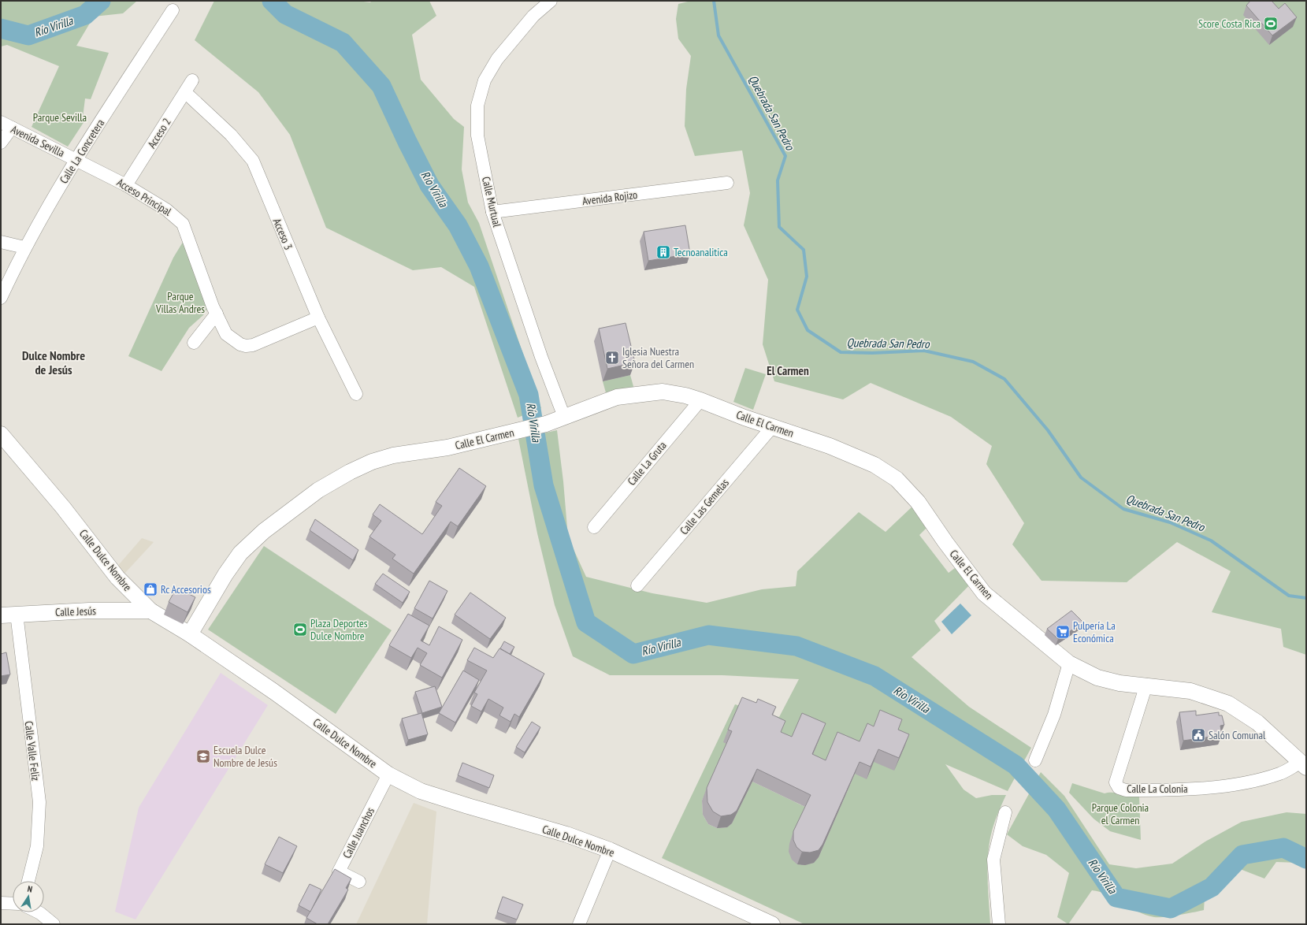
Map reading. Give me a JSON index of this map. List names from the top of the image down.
{
  "streets": {
    "street": [
      "Acceso 2",
      "Avenida Sevilla",
      "Calle La Concretera",
      "Acceso Principal",
      "Avenida Rojizo",
      "Calle Murtual",
      "Acceso 3",
      "Calle El Carmen",
      "Calle La Gruta",
      "Calle Las Gemelas",
      "Calle Dulce Nombre",
      "Calle Jesús",
      "Calle Valle Feliz",
      "Calle La Colonia",
      "Calle Juanchos"
    ]
  },
  "crossings": [
    ["Acceso 2", "Acceso Principal"],
    ["Acceso 2", "Acceso 3"],
    ["Avenida Sevilla", "Calle La Concretera"],
    ["Avenida Sevilla", "Acceso Principal"],
    ["Calle La Concretera", "Acceso Principal"],
    ["Acceso Principal", "Acceso 3"],
    ["Avenida Rojizo", "Calle Murtual"],
    ["Calle Murtual", "Calle El Carmen"],
    ["Calle El Carmen", "Calle La Gruta"],
    ["Calle El Carmen", "Calle Las Gemelas"],
    ["Calle El Carmen", "Calle Dulce Nombre"],
    ["Calle El Carmen", "Calle La Colonia"],
    ["Calle Dulce Nombre", "Calle Jesús"],
    ["Calle Dulce Nombre", "Calle Juanchos"],
    ["Calle Jesús", "Calle Valle Feliz"]
  ],
  "districts": ["Dulce Nombre de Jesús", "El Carmen"],
  "water": ["Río Virilla", "Quebrada San Pedro"],
  "parks": ["Parque Sevilla", "Parque Villas Andres", "Parque Colonia el Carmen"],
  "places": {
    "sports": ["Score Costa Rica", "Plaza Deportes Dulce Nombre"],
    "building": ["Tecnoanalitica"],
    "church": ["Iglesia Nuestra Señora del Carmen"],
    "shop": ["Rc Accesorios"],
    "supermarket": ["Pulpería La Económica"],
    "public building": ["Salón Comunal"],
    "school or university": ["Escuela Dulce Nombre de Jesús"]
  },
  "north": "top"
}
